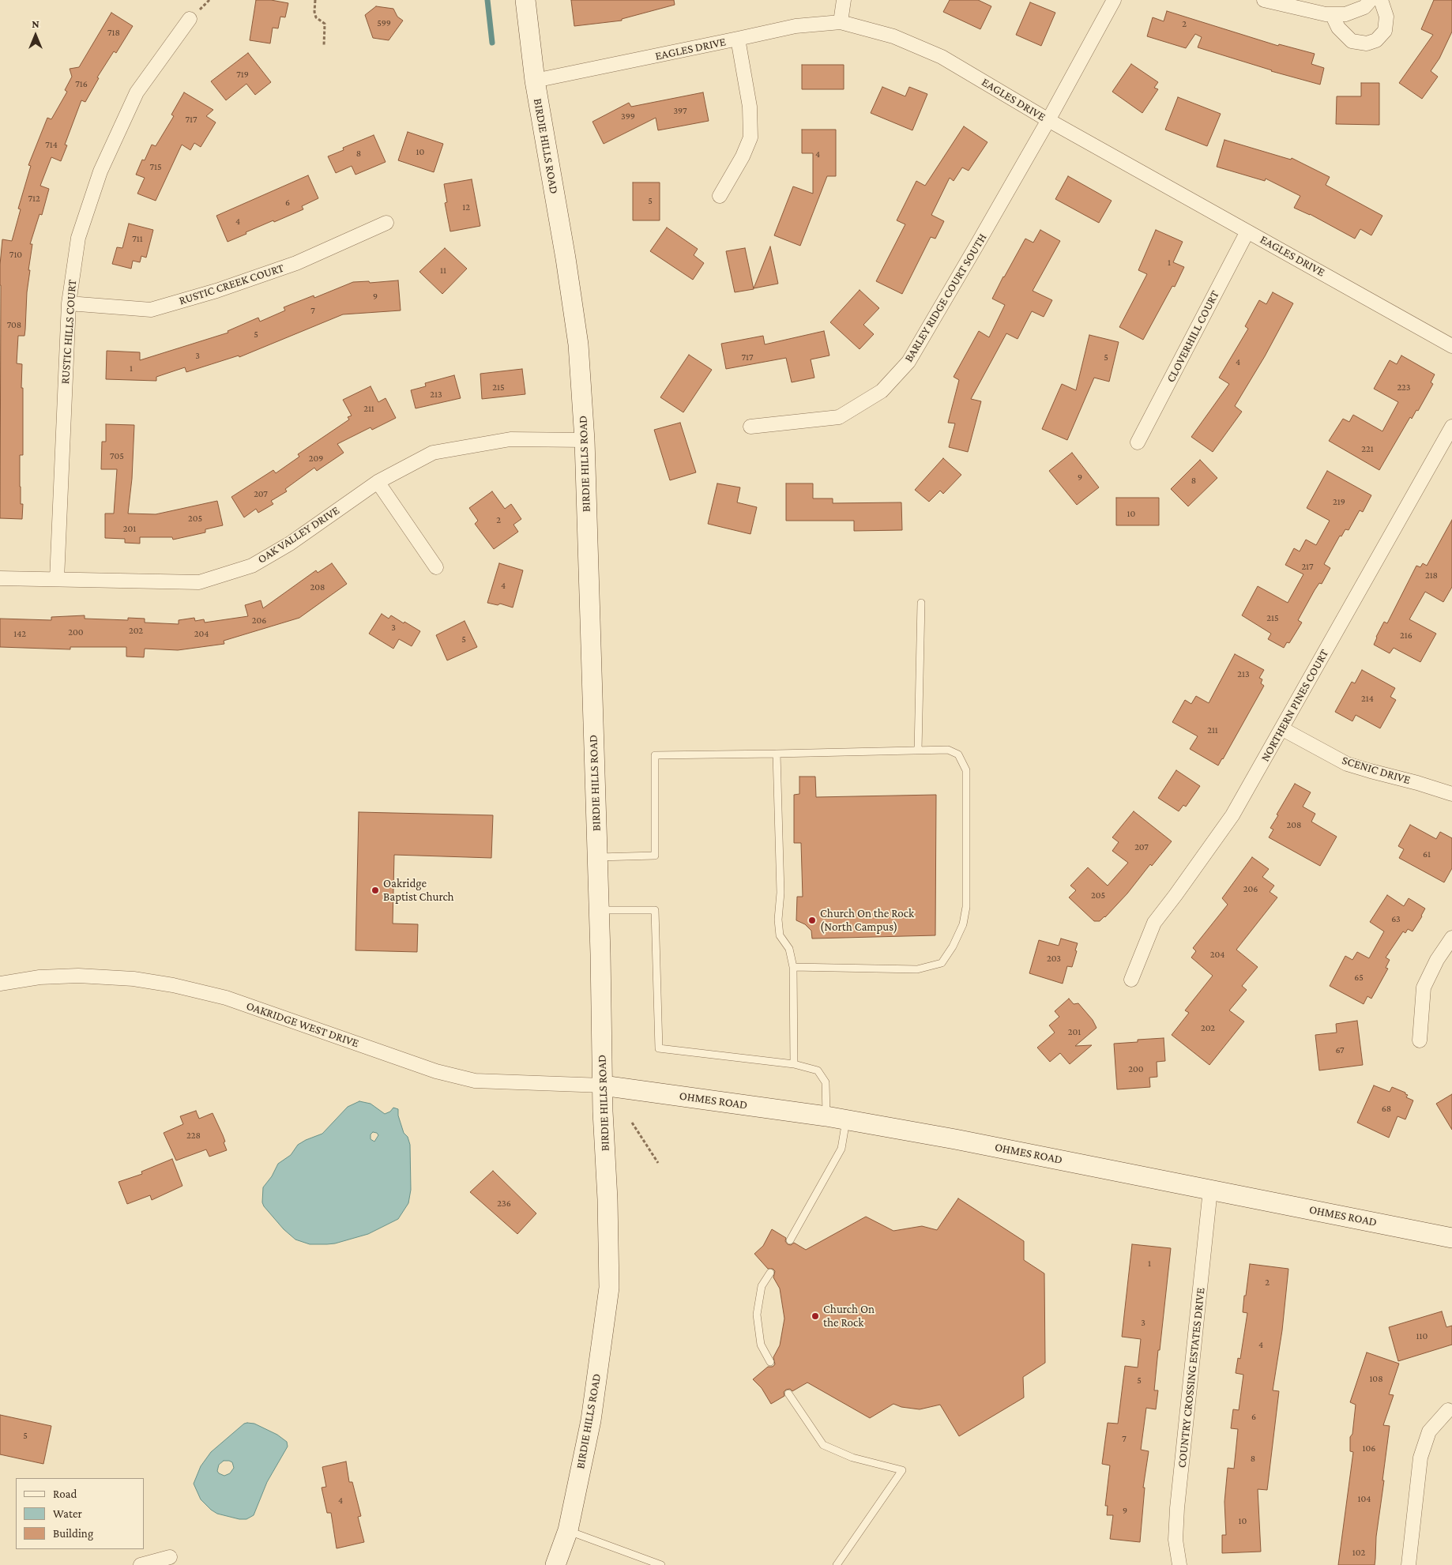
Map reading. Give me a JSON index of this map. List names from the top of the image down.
{
  "streets": {
    "main road": ["BIRDIE HILLS ROAD", "OHMES ROAD"],
    "street": [
      "EAGLES DRIVE",
      "RUSTIC CREEK COURT",
      "BARLEY RIDGE COURT SOUTH",
      "RUSTIC HILLS COURT",
      "CLOVERHILL COURT",
      "OAK VALLEY DRIVE",
      "NORTHERN PINES COURT",
      "SCENIC DRIVE",
      "OAKRIDGE WEST DRIVE",
      "COUNTRY CROSSING ESTATES DRIVE"
    ]
  },
  "crossings": [
    ["EAGLES DRIVE", "BIRDIE HILLS ROAD"],
    ["EAGLES DRIVE", "BARLEY RIDGE COURT SOUTH"],
    ["EAGLES DRIVE", "CLOVERHILL COURT"],
    ["BIRDIE HILLS ROAD", "OAK VALLEY DRIVE"],
    ["BIRDIE HILLS ROAD", "OAKRIDGE WEST DRIVE"],
    ["BIRDIE HILLS ROAD", "OHMES ROAD"],
    ["RUSTIC CREEK COURT", "RUSTIC HILLS COURT"],
    ["RUSTIC HILLS COURT", "OAK VALLEY DRIVE"],
    ["NORTHERN PINES COURT", "SCENIC DRIVE"],
    ["OAKRIDGE WEST DRIVE", "OHMES ROAD"],
    ["OHMES ROAD", "COUNTRY CROSSING ESTATES DRIVE"]
  ],
  "places": ["Oakridge Baptist Church", "Church On the Rock (North Campus)", "Church On the Rock"],
  "house_numbers": [
    "599",
    "2",
    "718",
    "719",
    "716",
    "397",
    "399",
    "717",
    "714",
    "10",
    "8",
    "4",
    "715",
    "712",
    "5",
    "6",
    "12",
    "4",
    "711",
    "710",
    "1",
    "11",
    "9",
    "7",
    "708",
    "5",
    "3",
    "717",
    "5",
    "4",
    "1",
    "215",
    "223",
    "213",
    "211",
    "221",
    "705",
    "209",
    "9",
    "8",
    "207",
    "219",
    "10",
    "205",
    "2",
    "201",
    "217",
    "218",
    "4",
    "208",
    "215",
    "206",
    "3",
    "202",
    "200",
    "142",
    "204",
    "216",
    "5",
    "213",
    "214",
    "211",
    "208",
    "207",
    "61",
    "206",
    "205",
    "63",
    "204",
    "203",
    "65",
    "202",
    "201",
    "67",
    "200",
    "68",
    "228",
    "236",
    "1",
    "2",
    "3",
    "110",
    "4",
    "108",
    "5",
    "6",
    "5",
    "7",
    "106",
    "8",
    "104",
    "4",
    "9",
    "10",
    "102"
  ],
  "legend": ["Road", "Water", "Building"],
  "north": "top"
}
